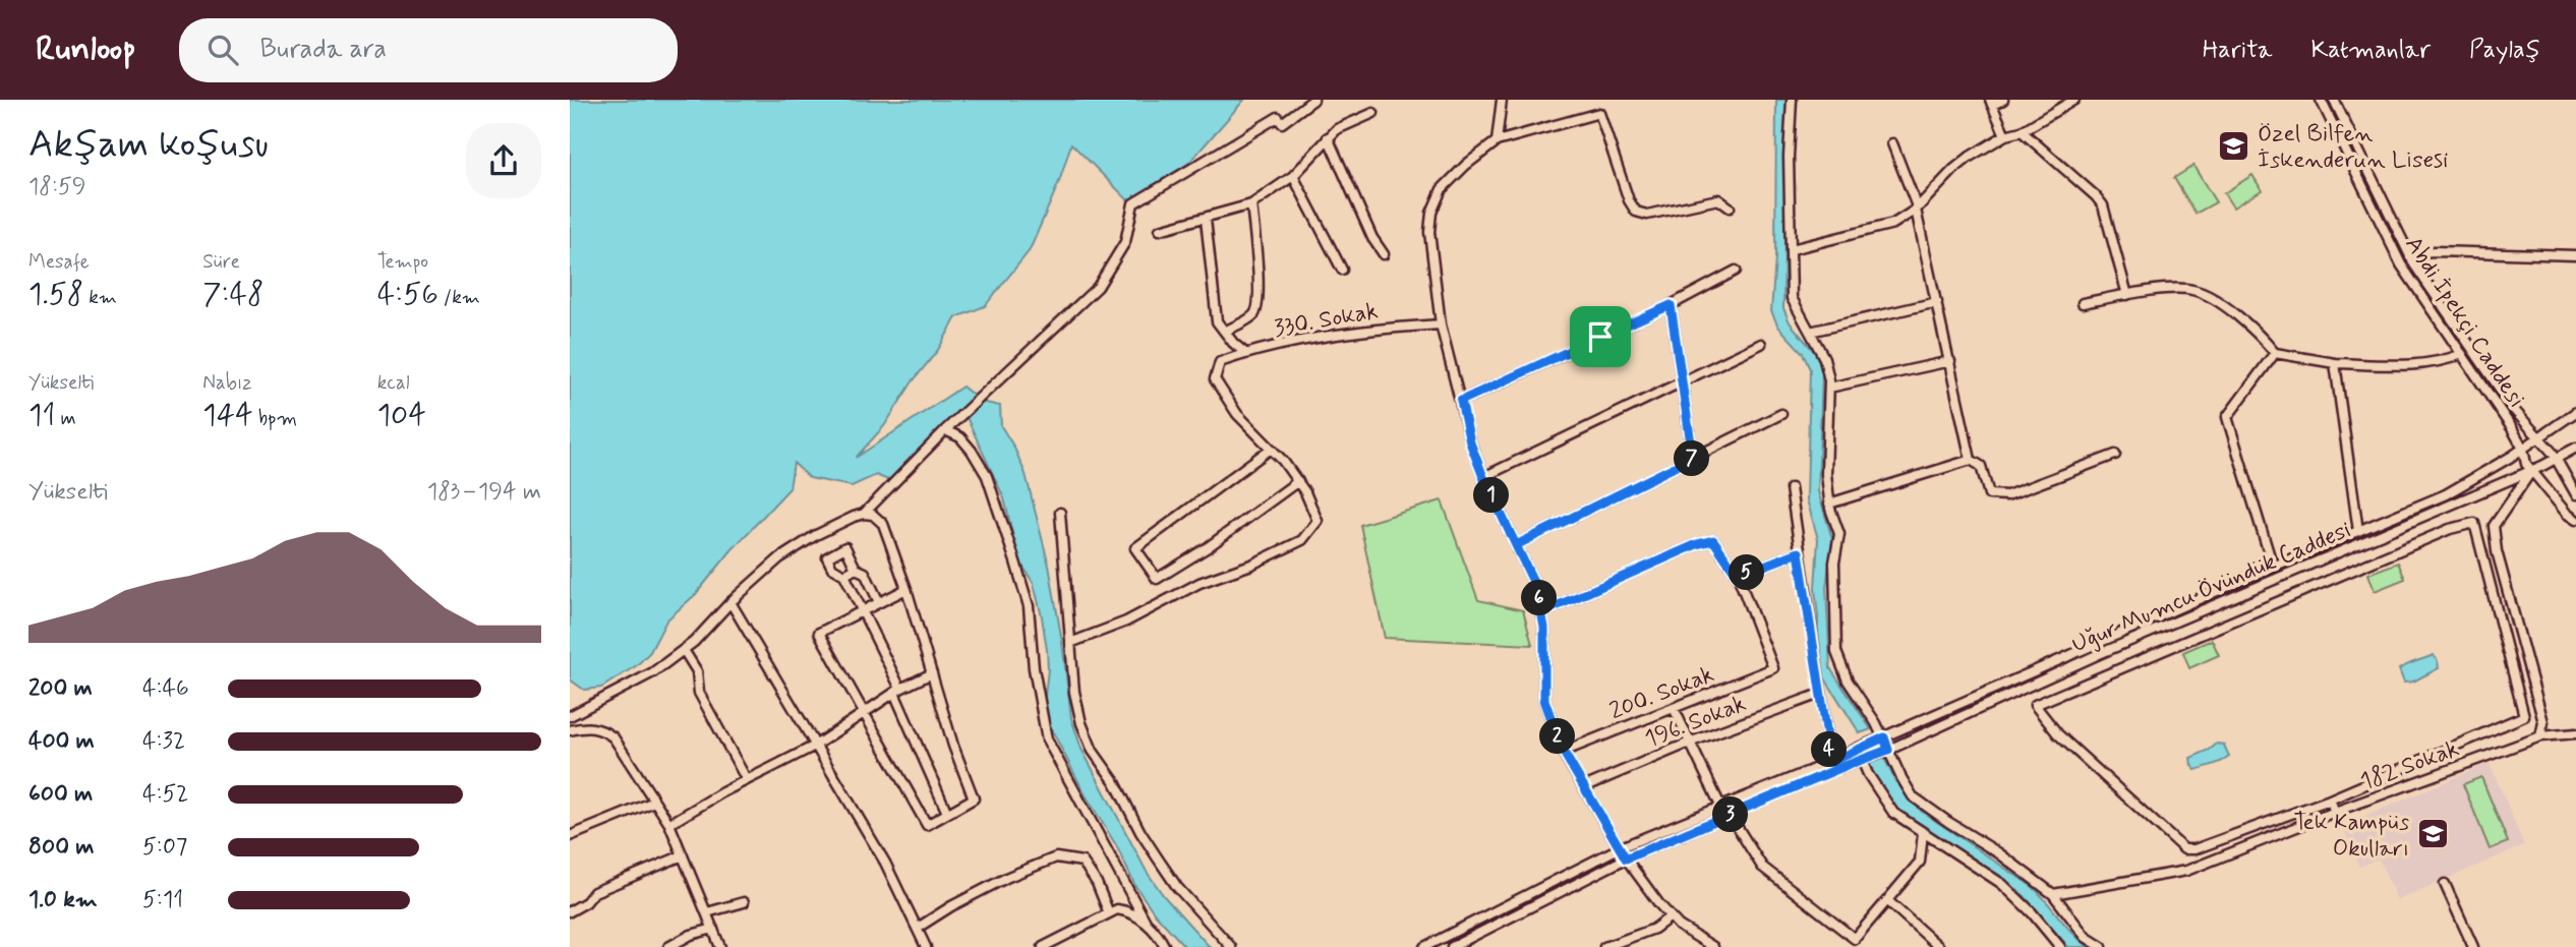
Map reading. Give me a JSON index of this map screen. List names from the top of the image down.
{
  "streets": {
    "street": [
      "330. Sokak",
      "Abdi İpekçi Caddesi",
      "Uğur Mumcu Övündük Caddesi",
      "200. Sokak",
      "196. Sokak",
      "182 Sokak"
    ]
  },
  "crossings": [
    ["Abdi İpekçi Caddesi", "Uğur Mumcu Övündük Caddesi"]
  ],
  "places": {
    "school or university": ["Özel Bilfen İskenderun Lisesi", "Tek Kampüs Okulları"]
  },
  "page": {
    "header": "Runloop",
    "search": "Burada ara",
    "nav": ["Harita", "Katmanlar", "Paylaş"],
    "heading": ["Akşam koşusu", "18:59"],
    "stats": [
      ["Mesafe", "1.58 km"],
      ["Süre", "7:48"],
      ["Tempo", "4:56 /km"],
      ["Yükselti", "11 m"],
      ["Nabız", "144 bpm"],
      ["kcal", "104"]
    ],
    "pins": [
      "7",
      "1",
      "5",
      "6",
      "2",
      "4",
      "3"
    ],
    "chart": ["Yükselti", "183–194 m"],
    "list": [
      {
        "name": "200 m",
        "note": "4:46"
      },
      {
        "name": "400 m",
        "note": "4:32"
      },
      {
        "name": "600 m",
        "note": "4:52"
      },
      {
        "name": "800 m",
        "note": "5:07"
      },
      {
        "name": "1.0 km",
        "note": "5:11"
      }
    ]
  }
}
